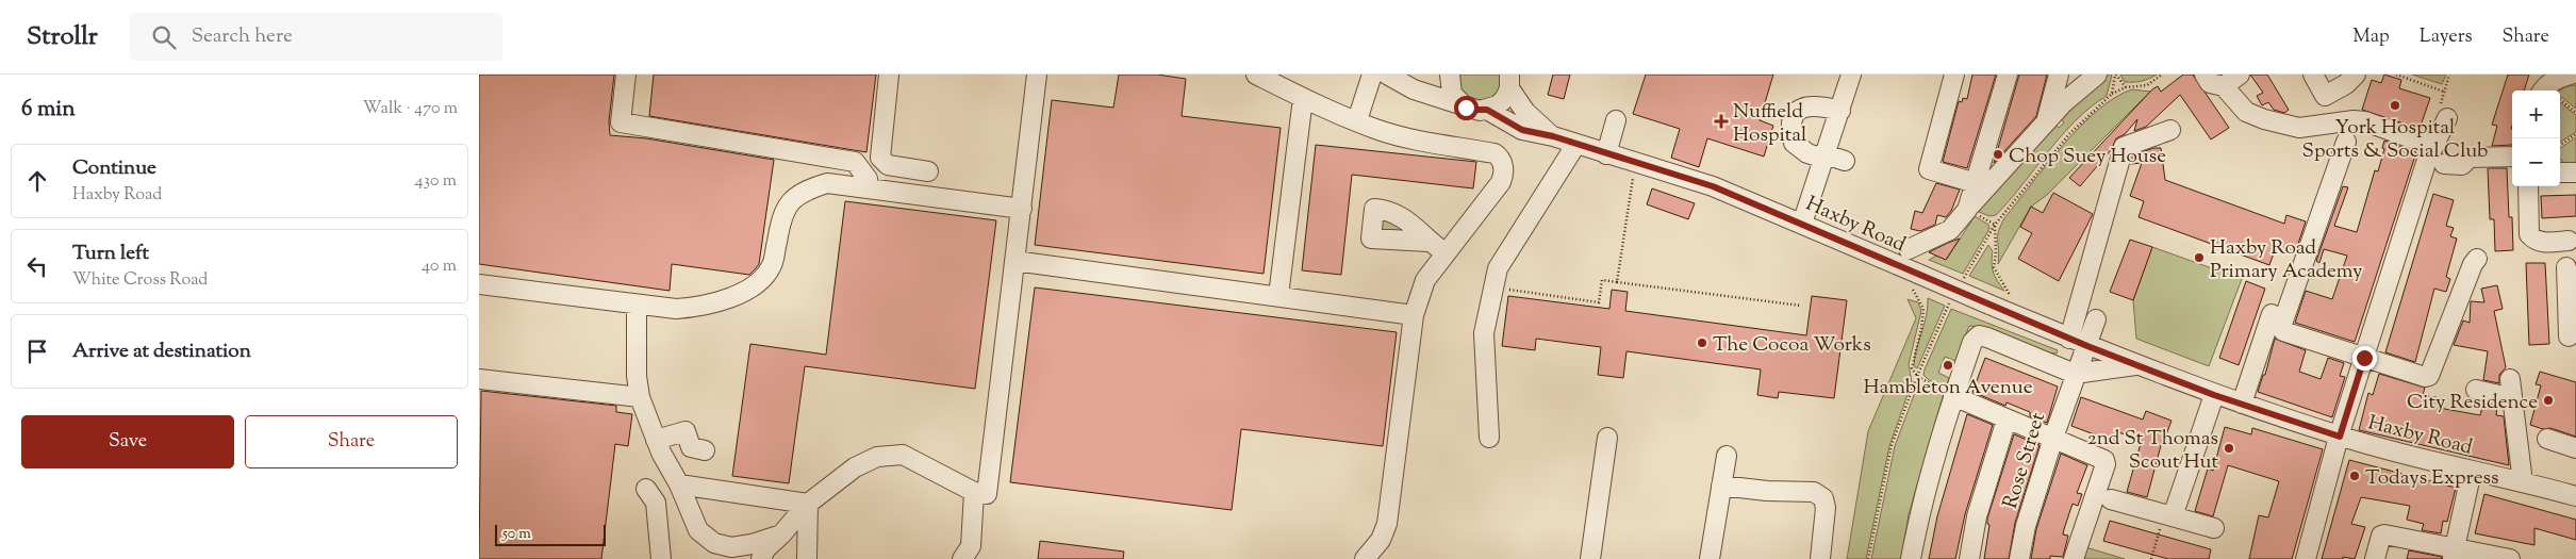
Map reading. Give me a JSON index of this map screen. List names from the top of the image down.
{
  "streets": {
    "street": ["Haxby Road", "Rose Street"]
  },
  "crossings": [
    ["Haxby Road", "Rose Street"]
  ],
  "places": {
    "other": [
      "York Hospital Sports & Social Club",
      "Chop Suey House",
      "Haxby Road Primary Academy",
      "The Cocoa Works",
      "Hambleton Avenue",
      "City Residence",
      "2nd St Thomas Scout Hut",
      "Todays Express"
    ],
    "health": ["Nuffield Hospital"]
  },
  "scale_bar": "50 m",
  "page": {
    "header": "Strollr",
    "search": "Search here",
    "nav": ["Map", "Layers", "Share"],
    "heading": ["6 min", "Walk · 470 m"],
    "map_buttons": ["+", "−"],
    "list": [
      ["Continue", "Haxby Road", "430 m"],
      ["Turn left", "White Cross Road", "40 m"],
      "Arrive at destination"
    ],
    "buttons": ["Save", "Share"],
    "scale": "50 m"
  }
}
